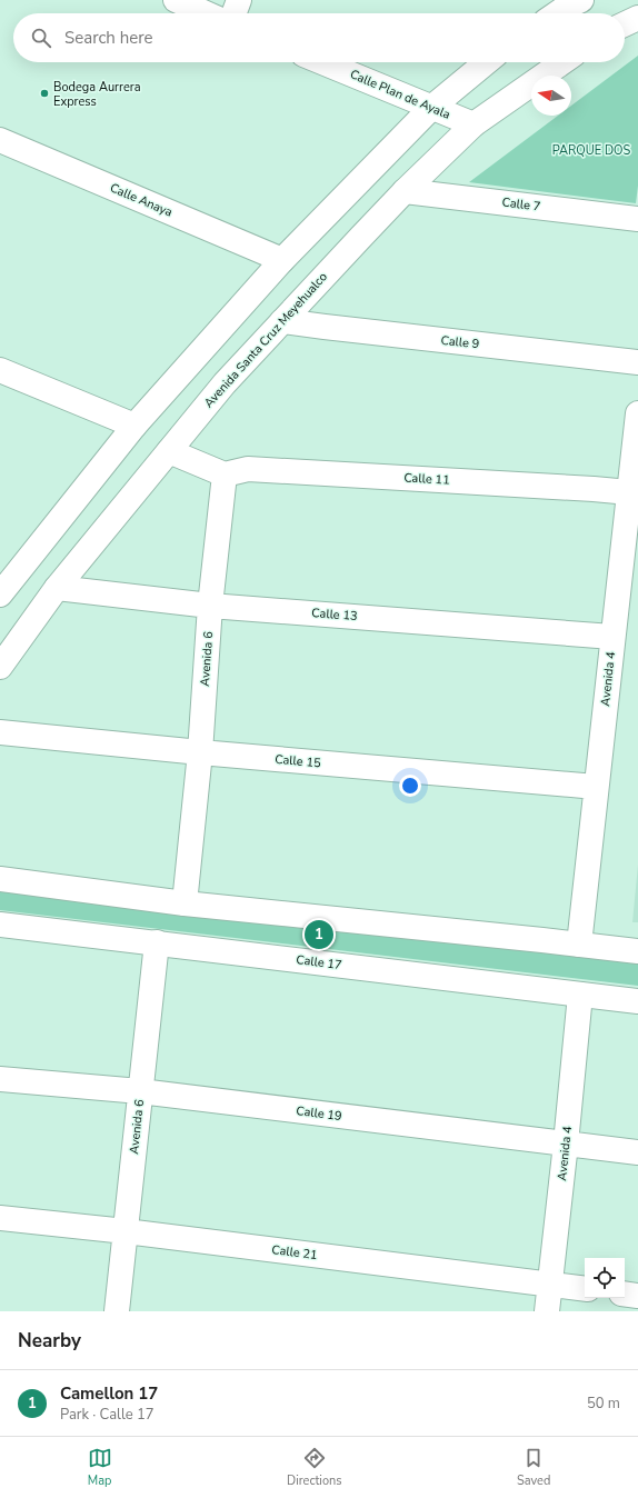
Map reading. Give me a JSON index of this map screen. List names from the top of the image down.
{
  "streets": {
    "street": [
      "Calle Plan de Ayala",
      "Calle Anaya",
      "Calle 7",
      "Avenida Santa Cruz Meyehualco",
      "Calle 9",
      "Calle 11",
      "Calle 13",
      "Avenida 6",
      "Avenida 4",
      "Calle 15",
      "Calle 17",
      "Calle 19",
      "Calle 21"
    ]
  },
  "crossings": [
    ["Calle Plan de Ayala", "Avenida Santa Cruz Meyehualco"],
    ["Calle 7", "Avenida Santa Cruz Meyehualco"],
    ["Avenida Santa Cruz Meyehualco", "Calle 9"],
    ["Avenida Santa Cruz Meyehualco", "Calle 13"],
    ["Calle 11", "Avenida 6"],
    ["Calle 11", "Avenida 4"],
    ["Calle 13", "Avenida 6"],
    ["Calle 13", "Avenida 4"],
    ["Avenida 6", "Calle 15"],
    ["Avenida 6", "Calle 17"],
    ["Avenida 6", "Calle 19"],
    ["Avenida 6", "Calle 21"],
    ["Avenida 4", "Calle 15"],
    ["Avenida 4", "Calle 17"],
    ["Avenida 4", "Calle 19"],
    ["Avenida 4", "Calle 21"]
  ],
  "parks": ["PARQUE DOS"],
  "places": ["Bodega Aurrera Express"],
  "north": "left",
  "page": {
    "search": "Search here",
    "pins": "1",
    "heading": "Nearby",
    "list": [
      {
        "mark": "1",
        "name": "Camellon 17",
        "note": "Park · Calle 17",
        "value": "50 m"
      }
    ],
    "nav": ["Map", "Directions", "Saved"]
  }
}
